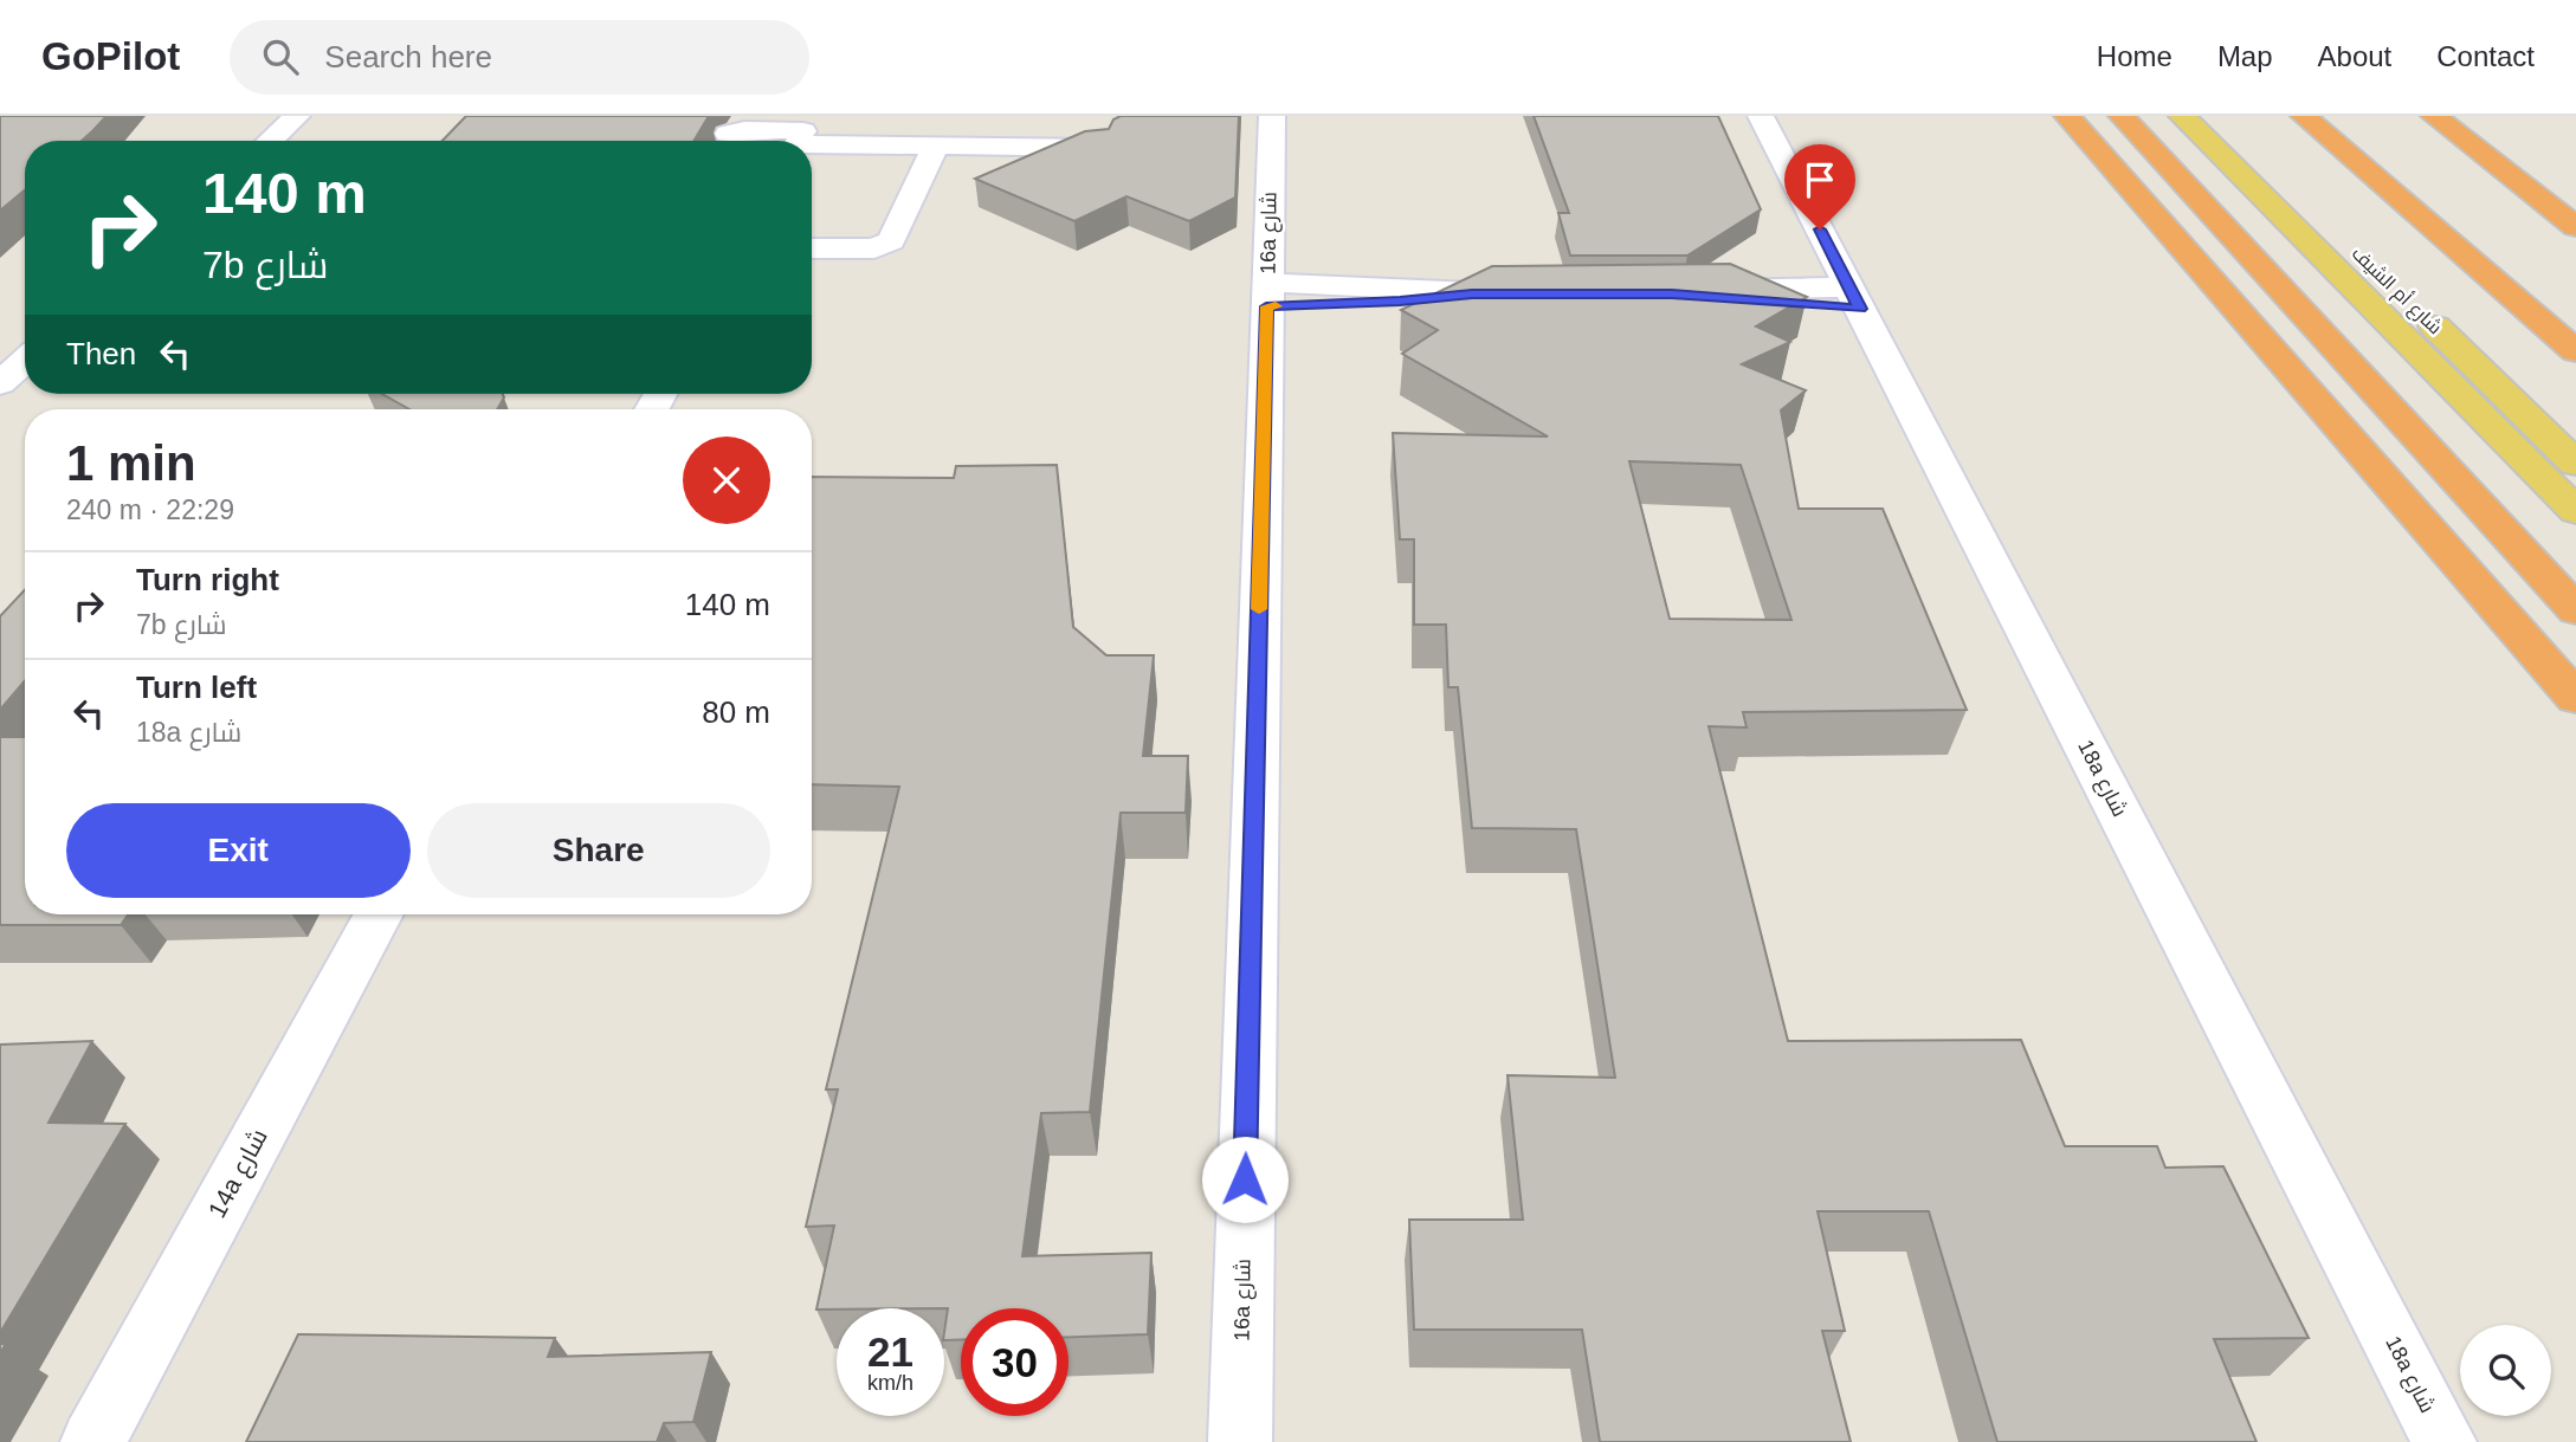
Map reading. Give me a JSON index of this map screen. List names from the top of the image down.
{
  "streets": {
    "main road": ["شارع أم الشيف"],
    "street": ["16a شارع", "18a شارع", "14a شارع"]
  },
  "page": {
    "header": "GoPilot",
    "search": "Search here",
    "nav": [
      "Home",
      "Map",
      "About",
      "Contact"
    ],
    "turn": ["140 m", "7b شارع"],
    "then": "Then",
    "heading": ["1 min", "240 m · 22:29"],
    "list": [
      {
        "name": "Turn right",
        "note": "7b شارع",
        "value": "140 m"
      },
      {
        "name": "Turn left",
        "note": "18a شارع",
        "value": "80 m"
      }
    ],
    "buttons": ["Exit", "Share"],
    "speed": "21 km/h",
    "limit": "30"
  }
}
